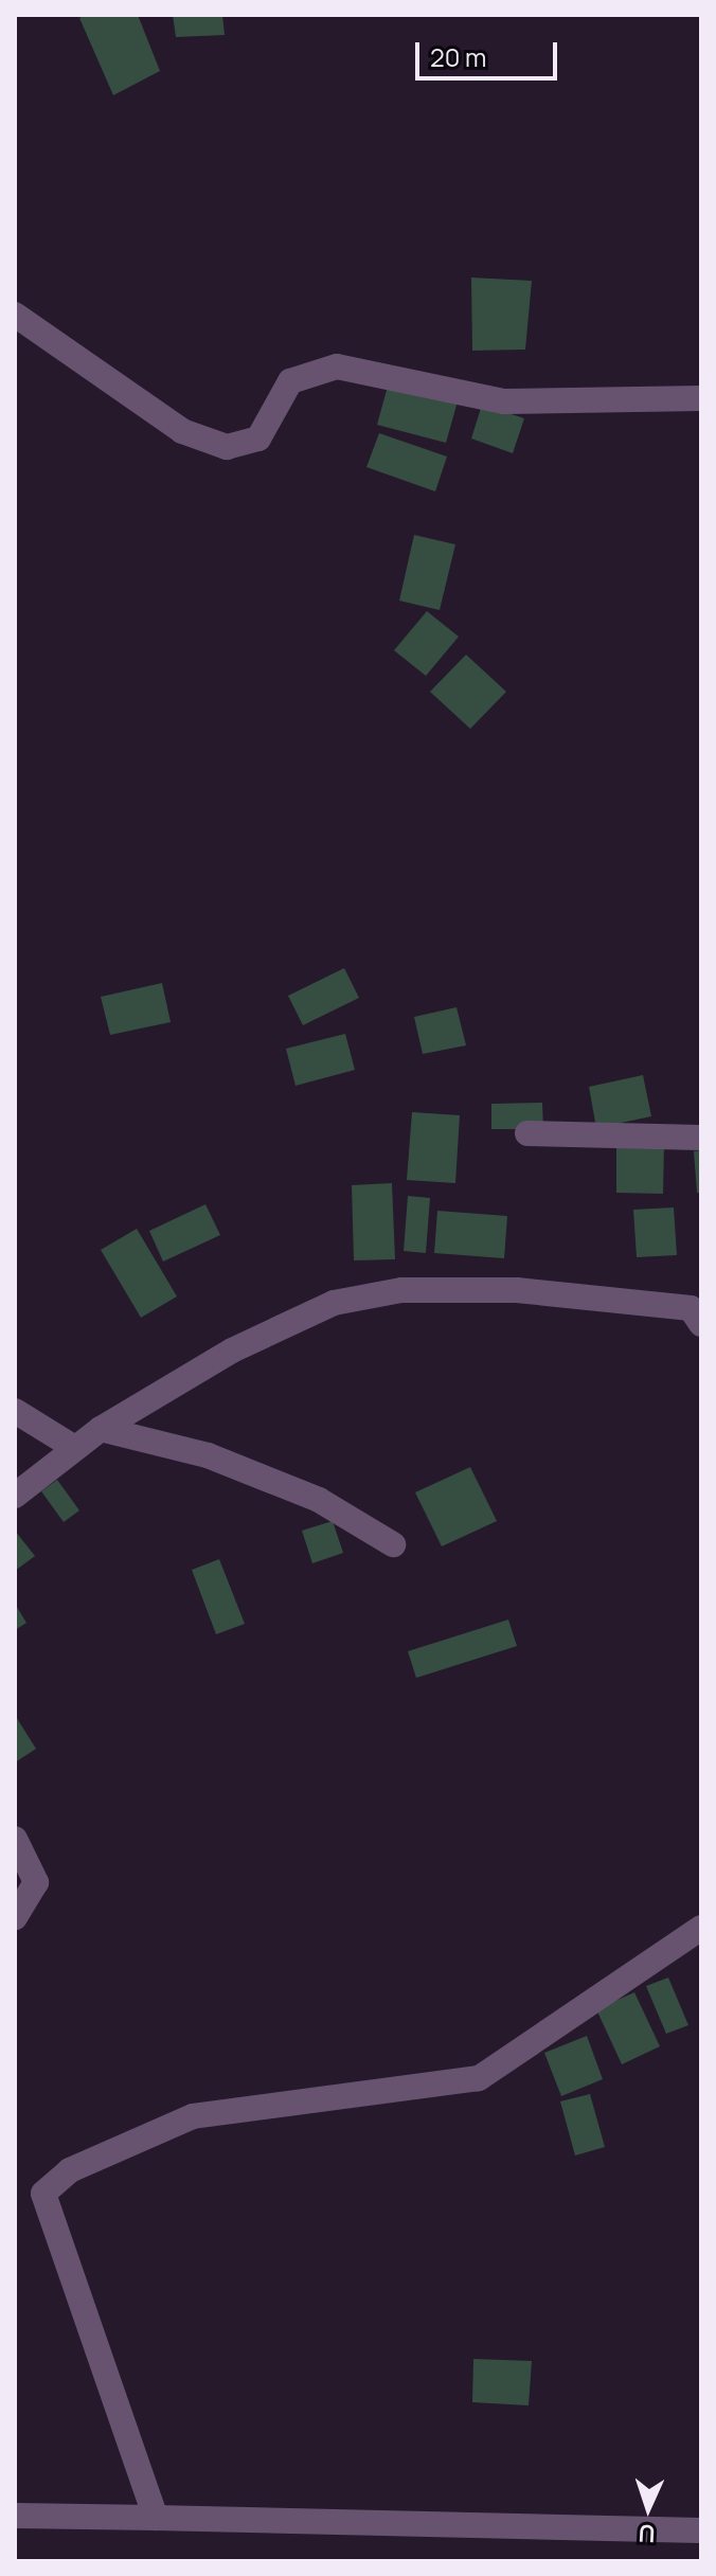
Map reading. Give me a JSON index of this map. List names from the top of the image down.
{
  "scale_bar": "20 m",
  "north": "bottom"
}
